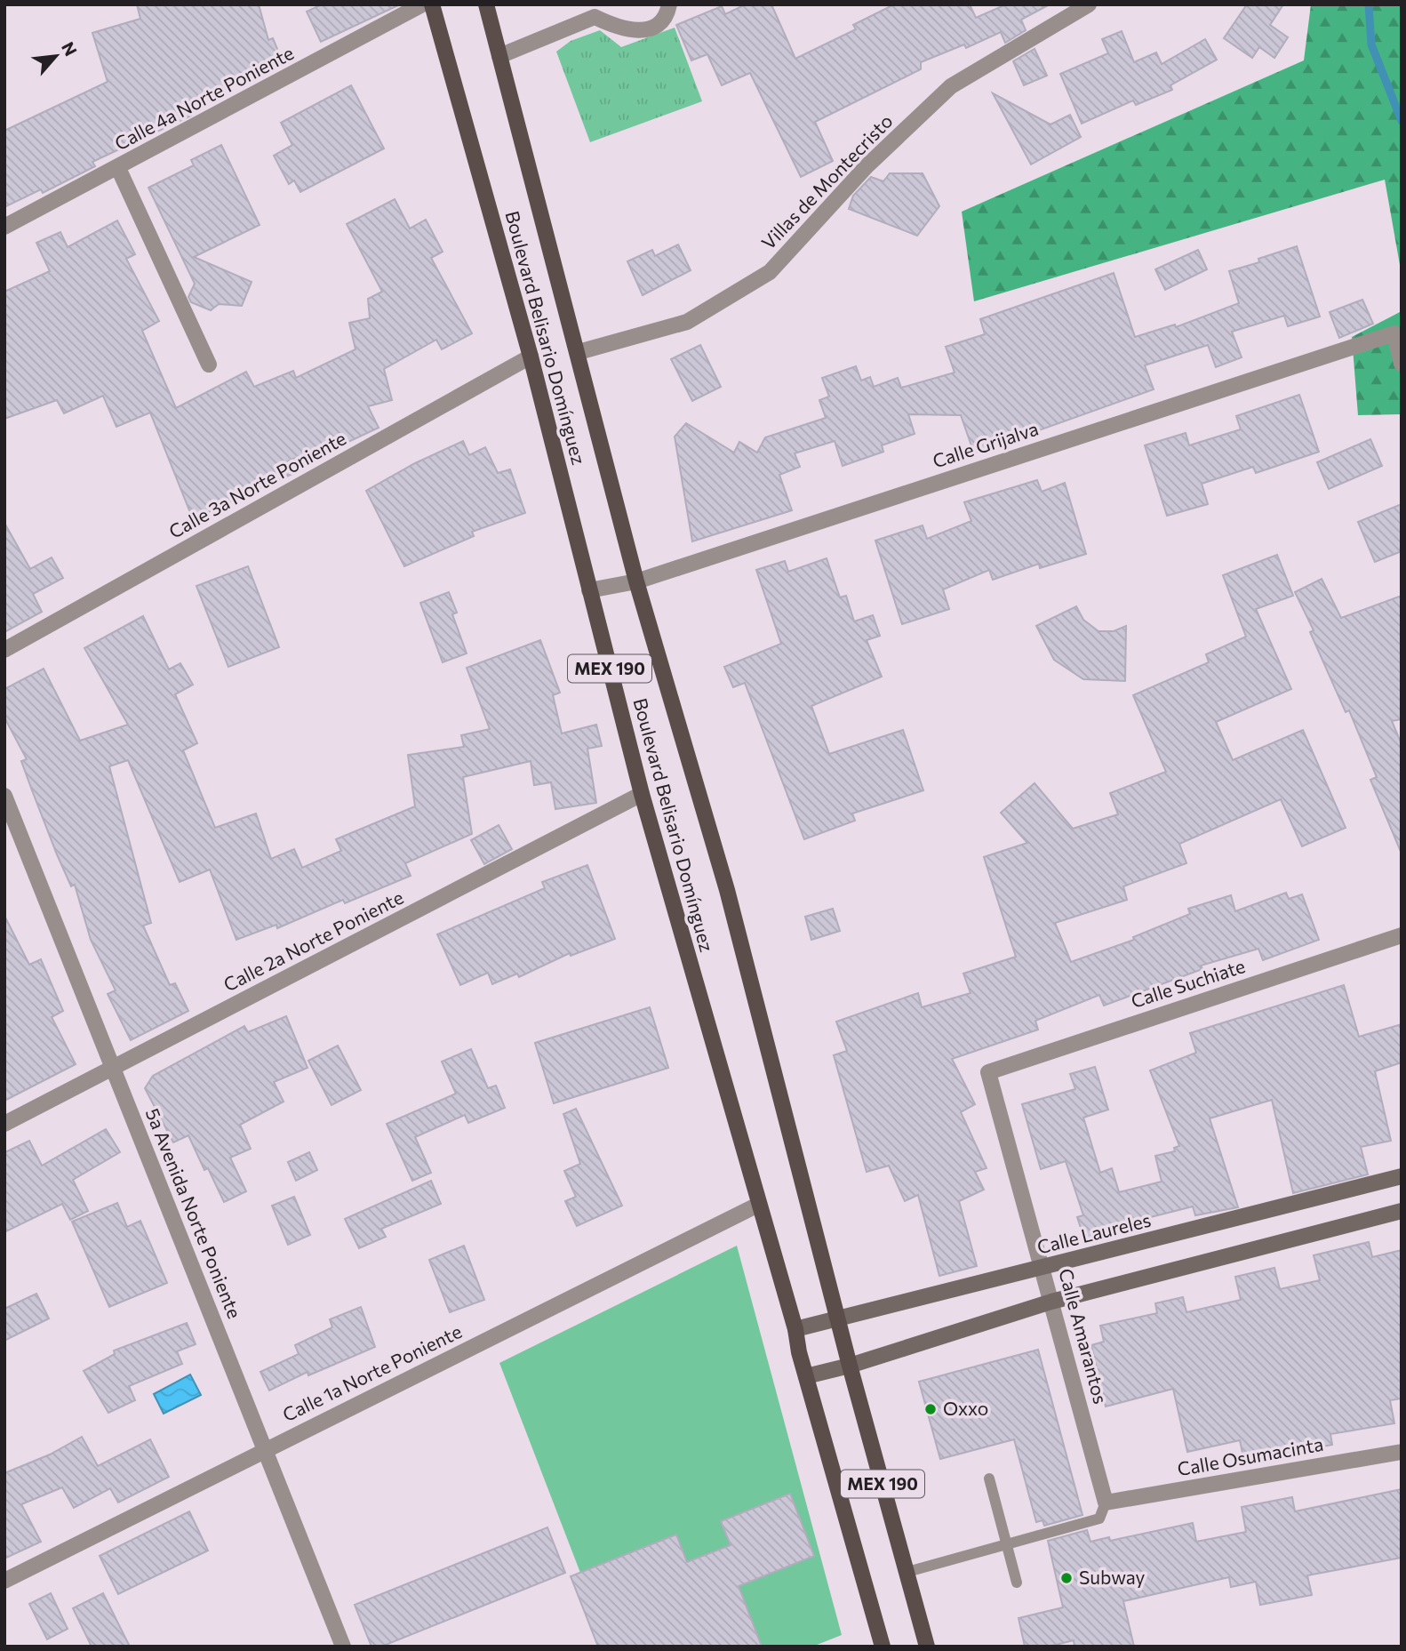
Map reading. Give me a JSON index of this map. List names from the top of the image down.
{
  "streets": {
    "main road": ["Boulevard Belisario Domínguez", "MEX 190"],
    "street": [
      "Calle 4a Norte Poniente",
      "Villas de Montecristo",
      "Calle Grijalva",
      "Calle 3a Norte Poniente",
      "Calle 2a Norte Poniente",
      "Calle Suchiate",
      "5a Avenida Norte Poniente",
      "Calle Laureles",
      "Calle Amarantos",
      "Calle 1a Norte Poniente",
      "Calle Osumacinta"
    ]
  },
  "crossings": [
    ["Villas de Montecristo", "Boulevard Belisario Domínguez"],
    ["Boulevard Belisario Domínguez", "Calle Grijalva"],
    ["Boulevard Belisario Domínguez", "Calle 3a Norte Poniente"],
    ["Boulevard Belisario Domínguez", "MEX 190"],
    ["Boulevard Belisario Domínguez", "Calle 2a Norte Poniente"],
    ["Boulevard Belisario Domínguez", "Calle Laureles"],
    ["Boulevard Belisario Domínguez", "Calle 1a Norte Poniente"],
    ["MEX 190", "Calle Laureles"],
    ["Calle 2a Norte Poniente", "5a Avenida Norte Poniente"],
    ["Calle Suchiate", "Calle Amarantos"],
    ["5a Avenida Norte Poniente", "Calle 1a Norte Poniente"],
    ["Calle Laureles", "Calle Amarantos"],
    ["Calle Amarantos", "Calle Osumacinta"]
  ],
  "places": ["Oxxo", "Subway"],
  "north": "top right"
}
